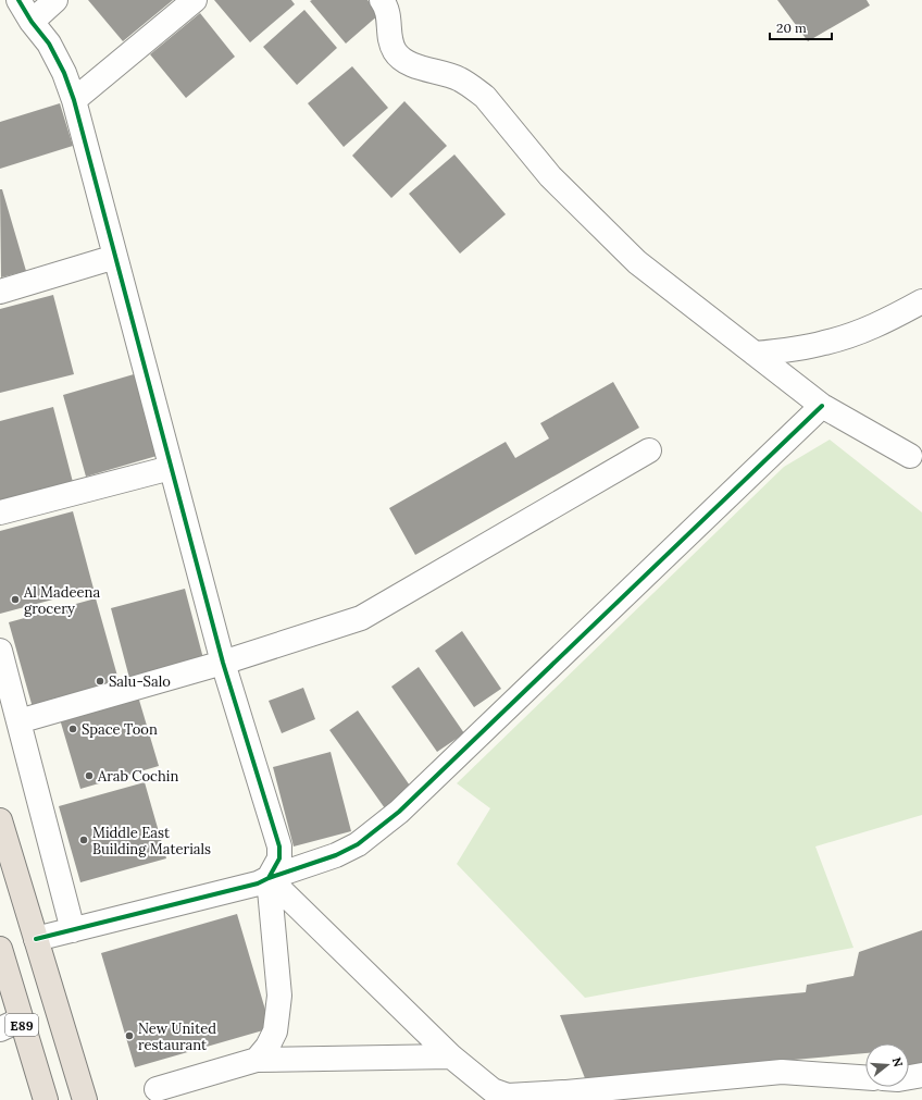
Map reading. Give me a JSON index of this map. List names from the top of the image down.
{
  "streets": {
    "highway": ["E89"]
  },
  "places": [
    "Al Madeena grocery",
    "Salu-Salo",
    "Space Toon",
    "Arab Cochin",
    "Middle East Building Materials",
    "New United restaurant"
  ],
  "scale_bar": "20 m",
  "north": "right"
}
